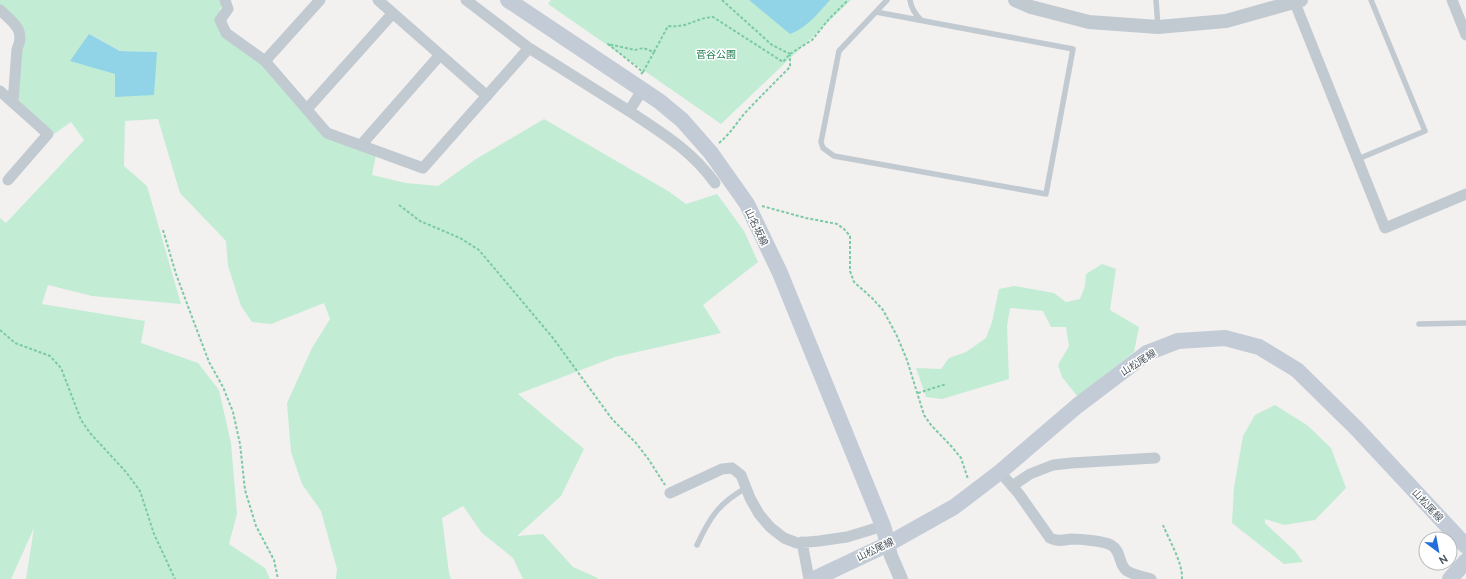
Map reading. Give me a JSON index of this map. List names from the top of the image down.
{
  "streets": {
    "main road": ["山名坂線", "山松尾線"]
  },
  "crossings": [
    ["山名坂線", "山松尾線"]
  ],
  "parks": ["菅谷公園"],
  "north": "bottom right"
}
